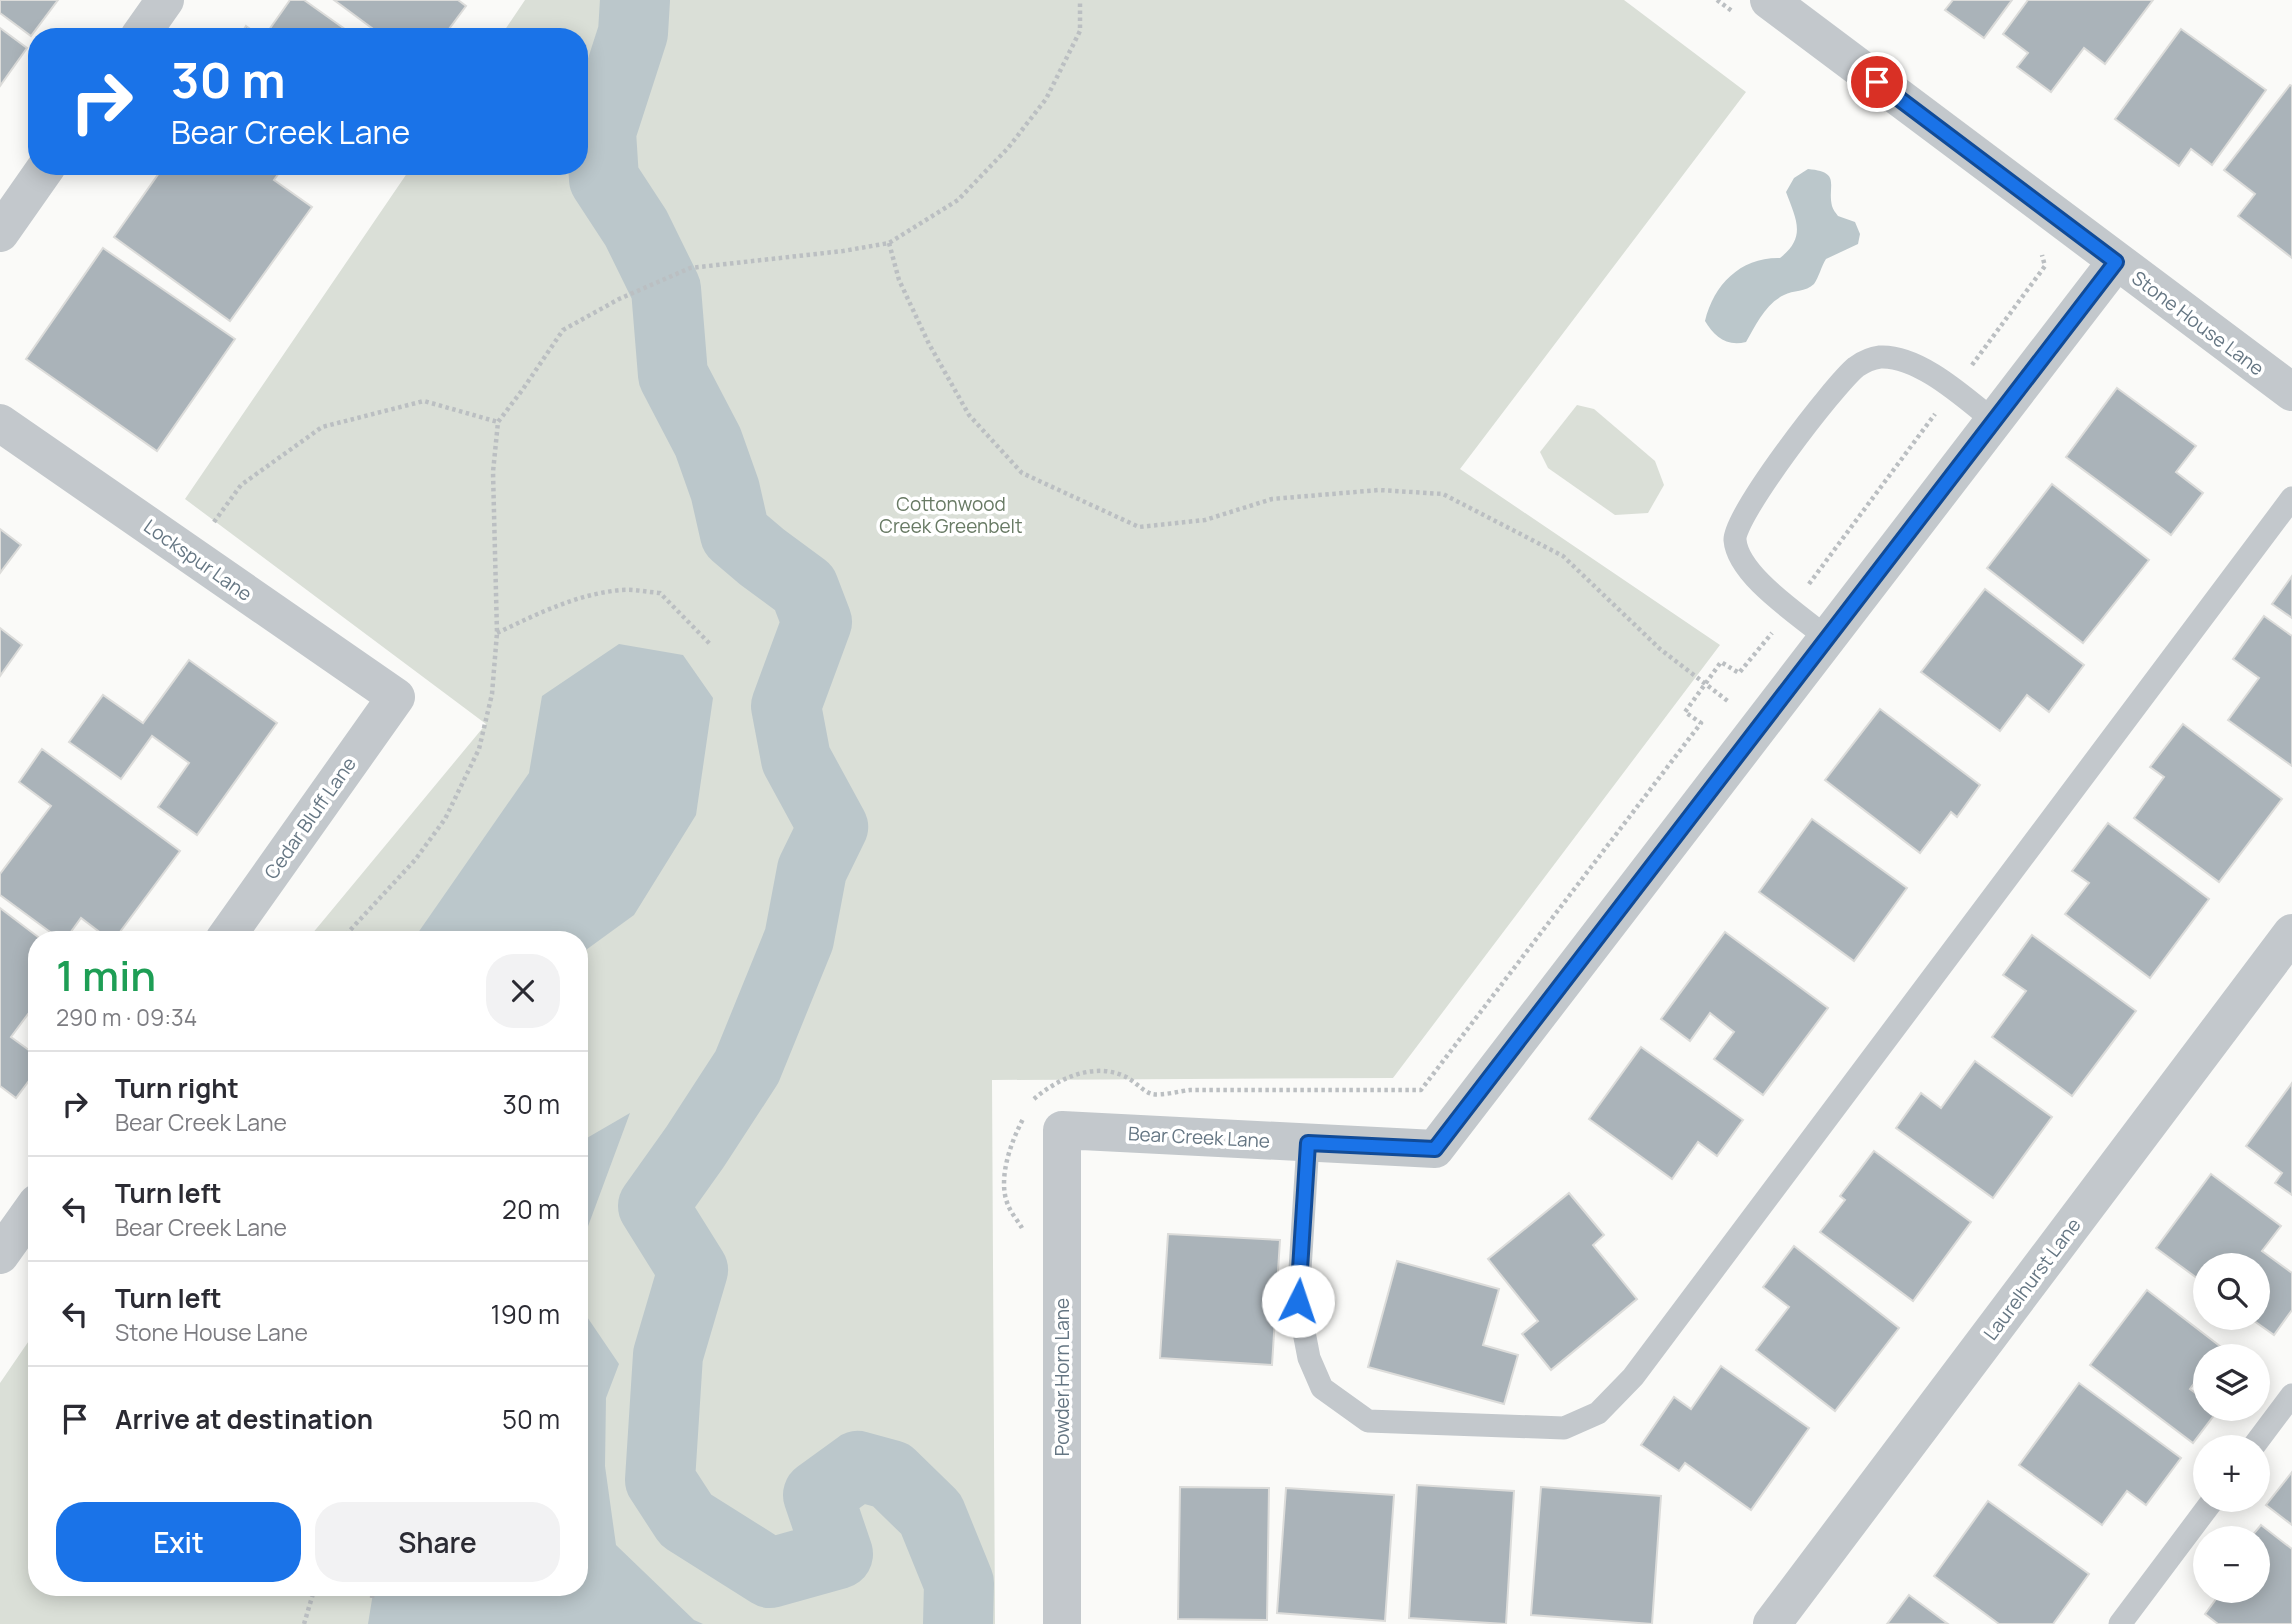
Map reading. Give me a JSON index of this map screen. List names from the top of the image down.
{
  "streets": {
    "street": [
      "Stone House Lane",
      "Lockspur Lane",
      "Cedar Bluff Lane",
      "Bear Creek Lane",
      "Laurelhurst Lane",
      "Powder Horn Lane"
    ]
  },
  "crossings": [
    ["Stone House Lane", "Bear Creek Lane"],
    ["Lockspur Lane", "Cedar Bluff Lane"],
    ["Bear Creek Lane", "Powder Horn Lane"]
  ],
  "parks": ["Cottonwood Creek Greenbelt"],
  "page": {
    "turn": ["30 m", "Bear Creek Lane"],
    "heading": ["1 min", "290 m · 09:34"],
    "list": [
      {
        "name": "Turn right",
        "note": "Bear Creek Lane",
        "value": "30 m"
      },
      {
        "name": "Turn left",
        "note": "Bear Creek Lane",
        "value": "20 m"
      },
      {
        "name": "Turn left",
        "note": "Stone House Lane",
        "value": "190 m"
      },
      {
        "name": "Arrive at destination",
        "value": "50 m"
      }
    ],
    "map_buttons": ["+", "−"],
    "buttons": ["Exit", "Share"]
  }
}
